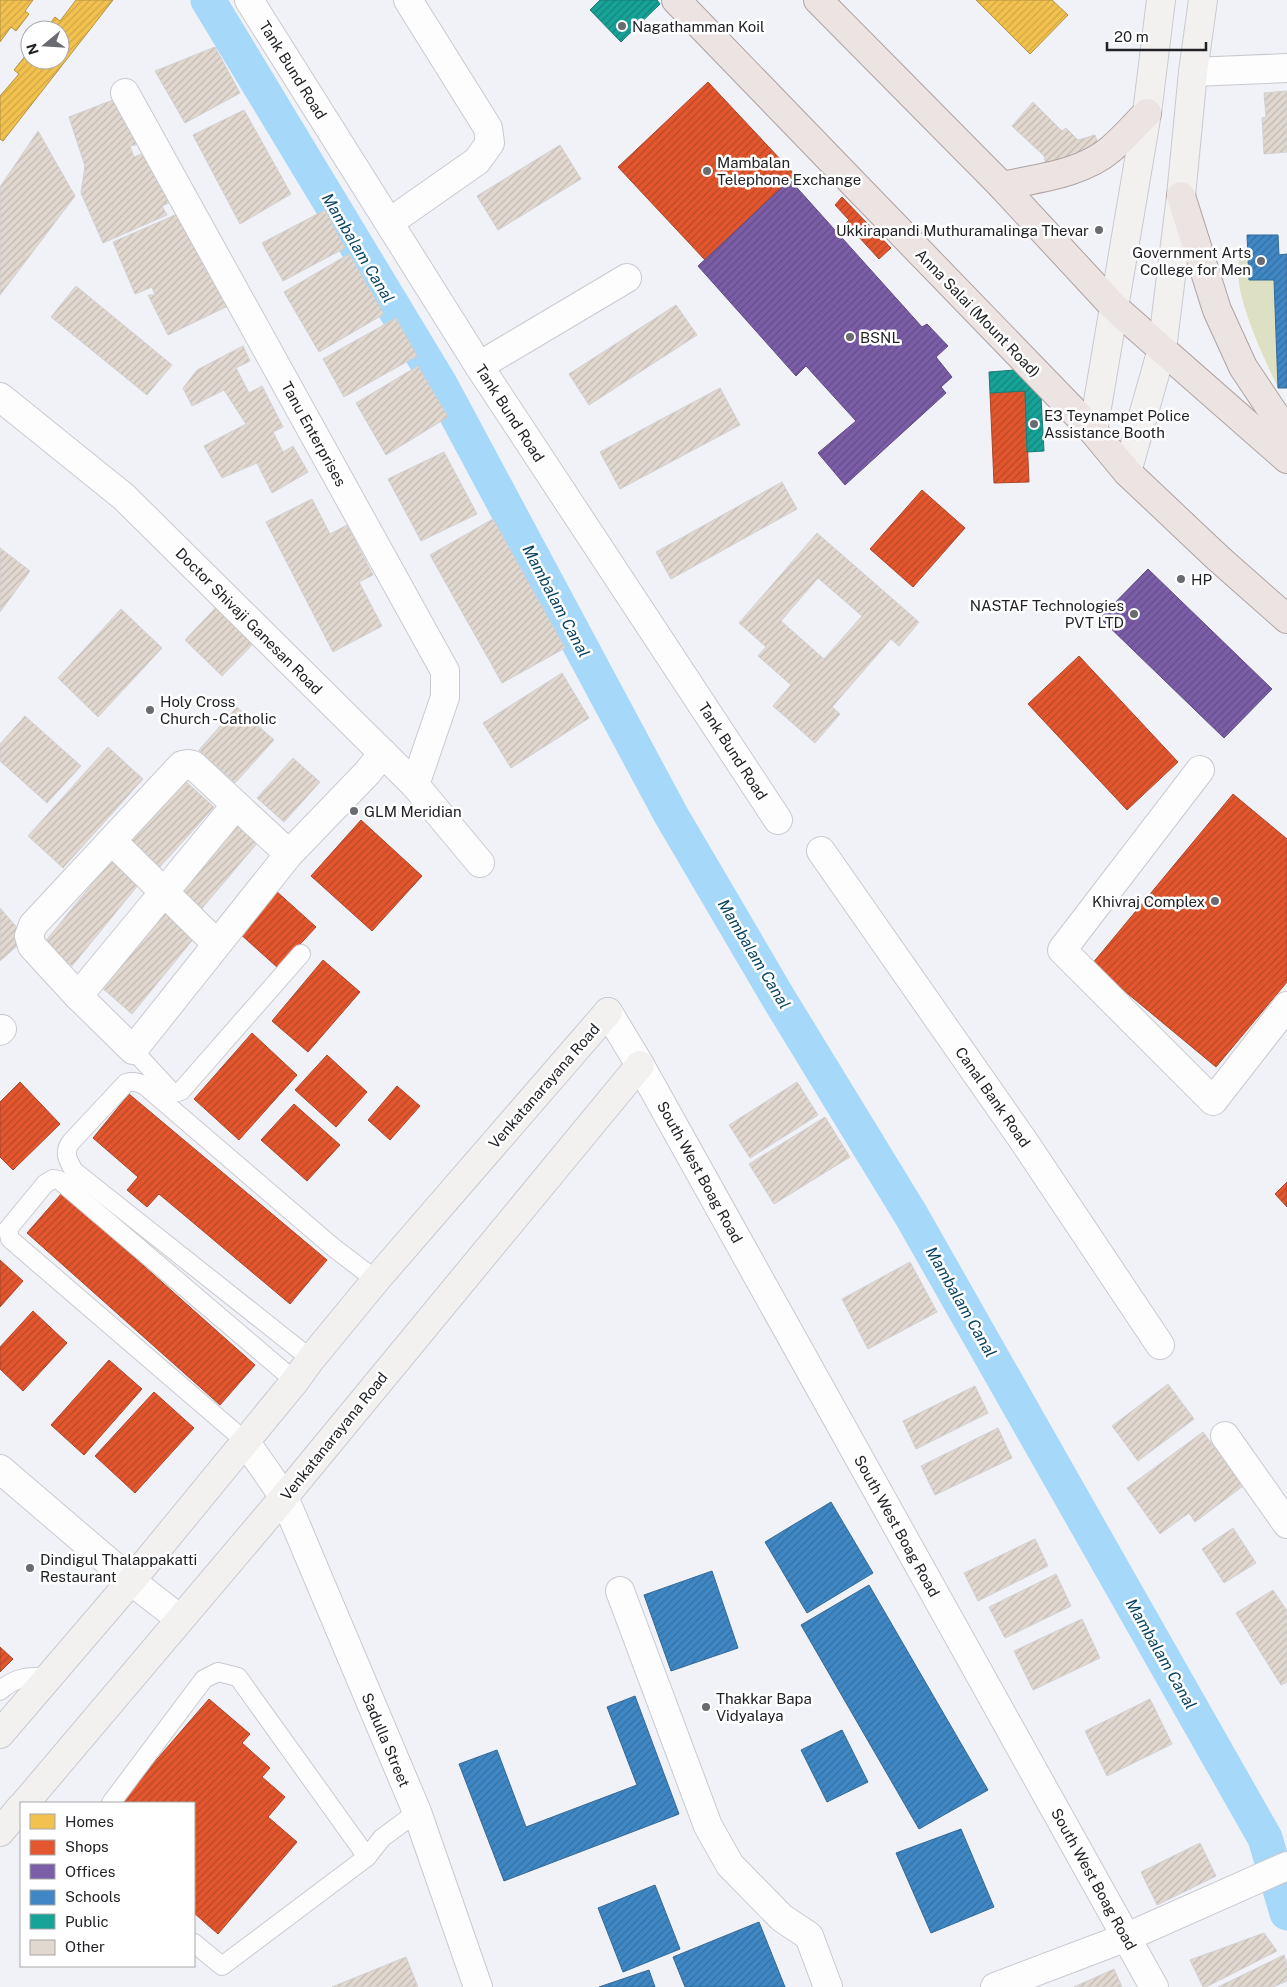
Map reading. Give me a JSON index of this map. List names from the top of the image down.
{
  "streets": {
    "main road": ["Anna Salai (Mount Road)", "Venkatanarayana Road"],
    "street": [
      "Tank Bund Road",
      "Tanu Enterprises",
      "Doctor Shivaji Ganesan Road",
      "Canal Bank Road",
      "South West Boag Road",
      "Sadulla Street"
    ]
  },
  "crossings": [
    ["Tanu Enterprises", "Doctor Shivaji Ganesan Road"],
    ["Venkatanarayana Road", "South West Boag Road"],
    ["Venkatanarayana Road", "Sadulla Street"]
  ],
  "water": ["Mambalam Canal"],
  "places": [
    "Nagathamman Koil",
    "Mambalan Telephone Exchange",
    "Ukkirapandi Muthuramalinga Thevar",
    "Government Arts College for Men",
    "BSNL",
    "E3 Teynampet Police Assistance Booth",
    "HP",
    "NASTAF Technologies PVT LTD",
    "Holy Cross Church - Catholic",
    "GLM Meridian",
    "Khivraj Complex",
    "Dindigul Thalappakatti Restaurant",
    "Thakkar Bapa Vidyalaya"
  ],
  "legend": [
    "Homes",
    "Shops",
    "Offices",
    "Schools",
    "Public",
    "Other"
  ],
  "scale_bar": "20 m",
  "north": "left"
}
